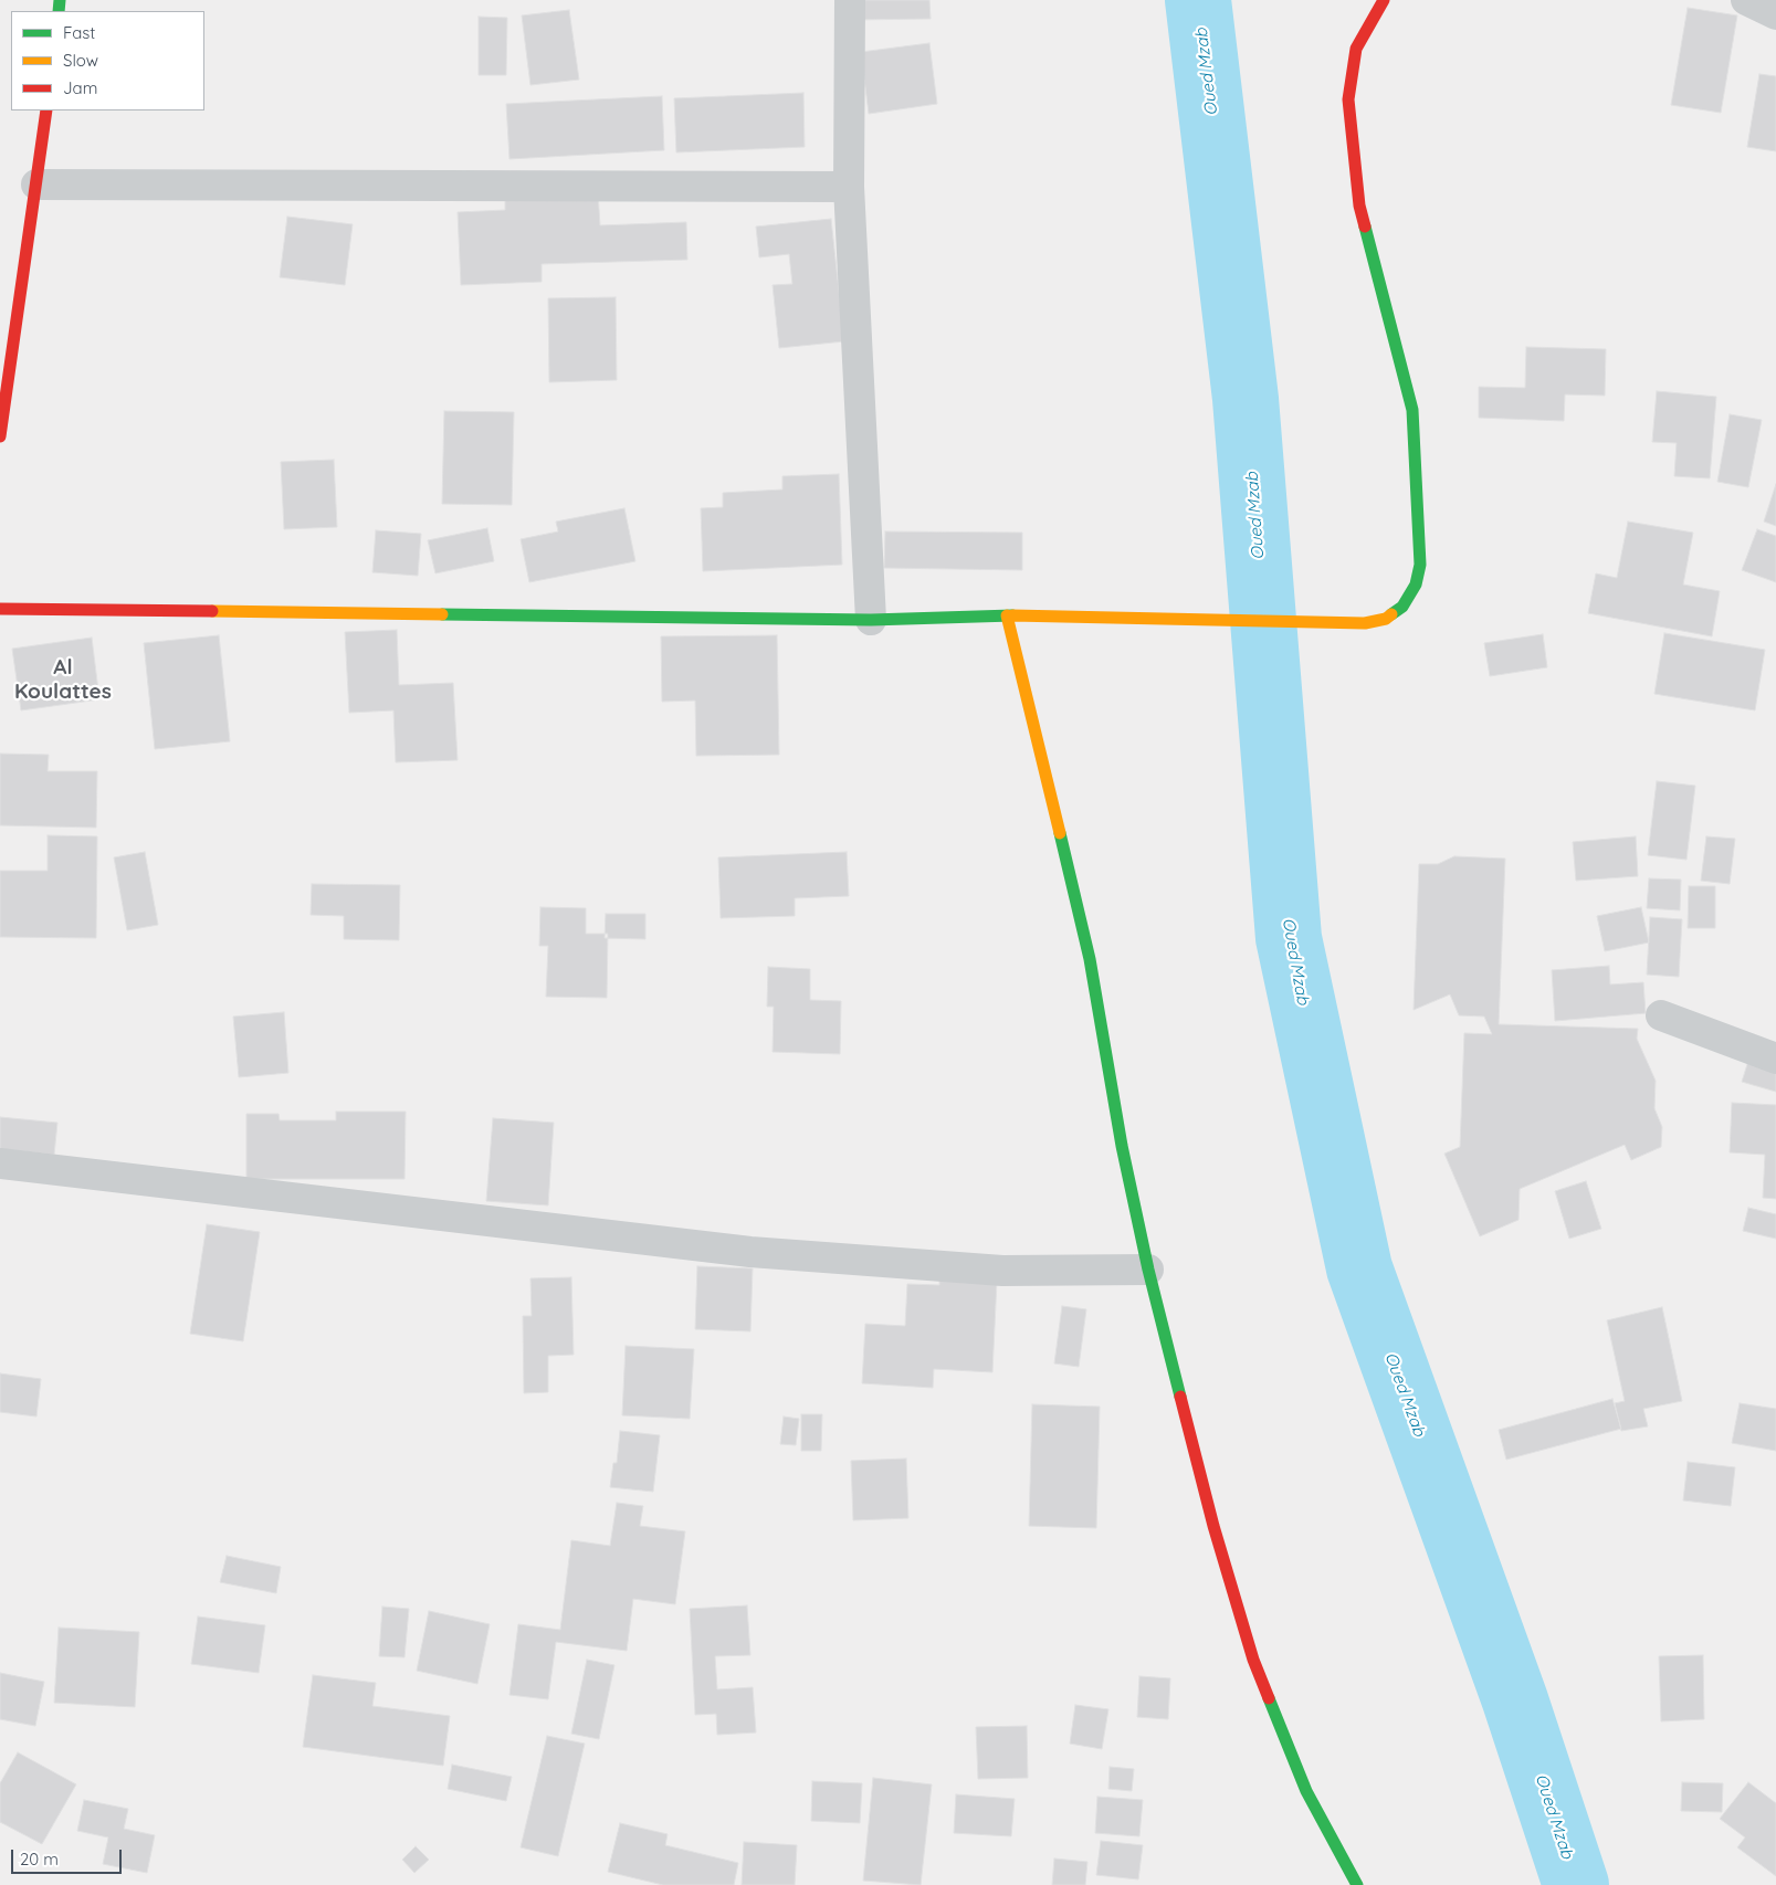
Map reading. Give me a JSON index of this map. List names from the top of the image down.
{
  "districts": ["Al Koulattes"],
  "water": ["Oued Mzab"],
  "legend": ["Fast", "Slow", "Jam"],
  "scale_bar": "20 m"
}
